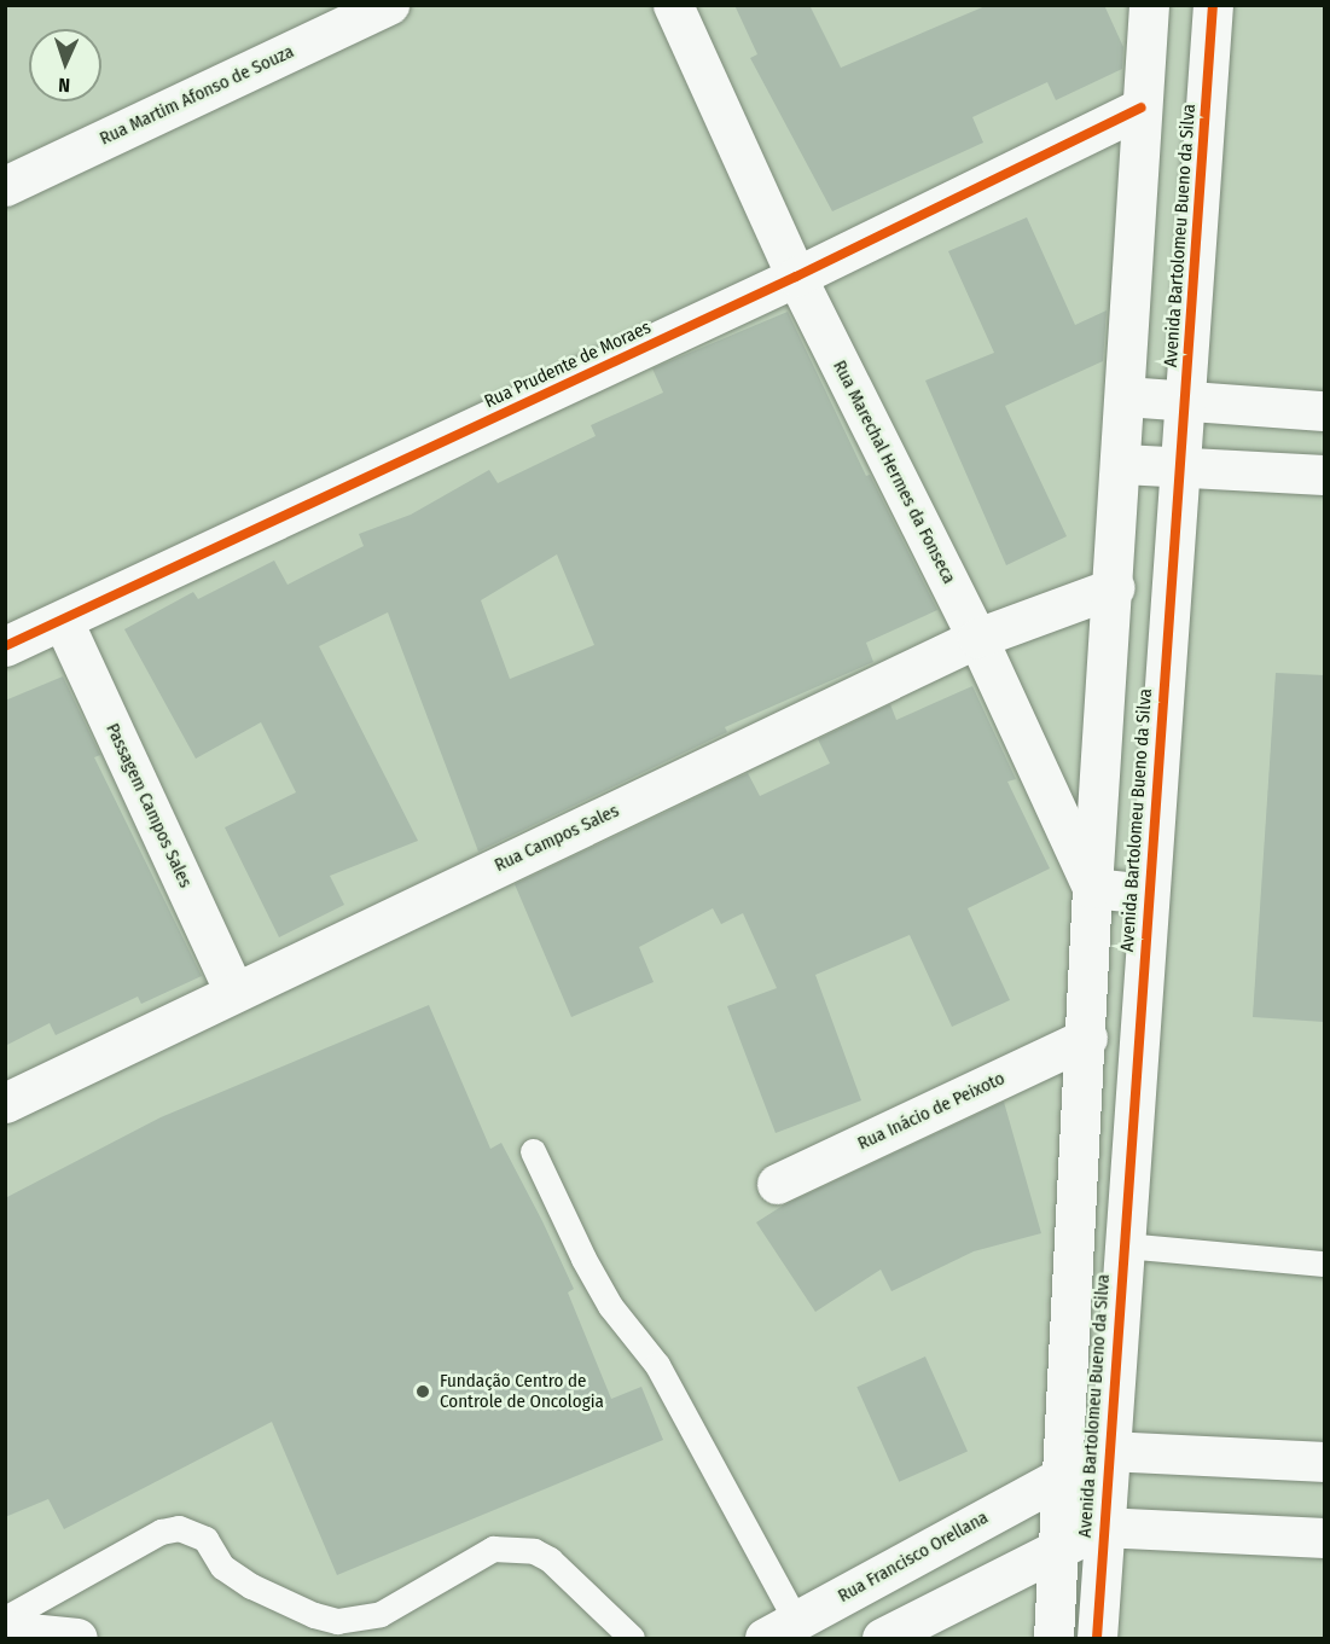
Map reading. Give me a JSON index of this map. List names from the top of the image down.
{
  "streets": {
    "street": [
      "Rua Martim Afonso de Souza",
      "Avenida Bartolomeu Bueno da Silva",
      "Rua Prudente de Moraes",
      "Rua Marechal Hermes da Fonseca",
      "Passagem Campos Sales",
      "Rua Campos Sales",
      "Rua Inácio de Peixoto",
      "Rua Francisco Orellana"
    ]
  },
  "crossings": [
    ["Avenida Bartolomeu Bueno da Silva", "Rua Prudente de Moraes"],
    ["Avenida Bartolomeu Bueno da Silva", "Rua Marechal Hermes da Fonseca"],
    ["Avenida Bartolomeu Bueno da Silva", "Rua Campos Sales"],
    ["Avenida Bartolomeu Bueno da Silva", "Rua Inácio de Peixoto"],
    ["Avenida Bartolomeu Bueno da Silva", "Rua Francisco Orellana"],
    ["Rua Prudente de Moraes", "Rua Marechal Hermes da Fonseca"],
    ["Rua Prudente de Moraes", "Passagem Campos Sales"],
    ["Rua Marechal Hermes da Fonseca", "Rua Campos Sales"],
    ["Passagem Campos Sales", "Rua Campos Sales"]
  ],
  "places": ["Fundação Centro de Controle de Oncologia"],
  "north": "bottom"
}
